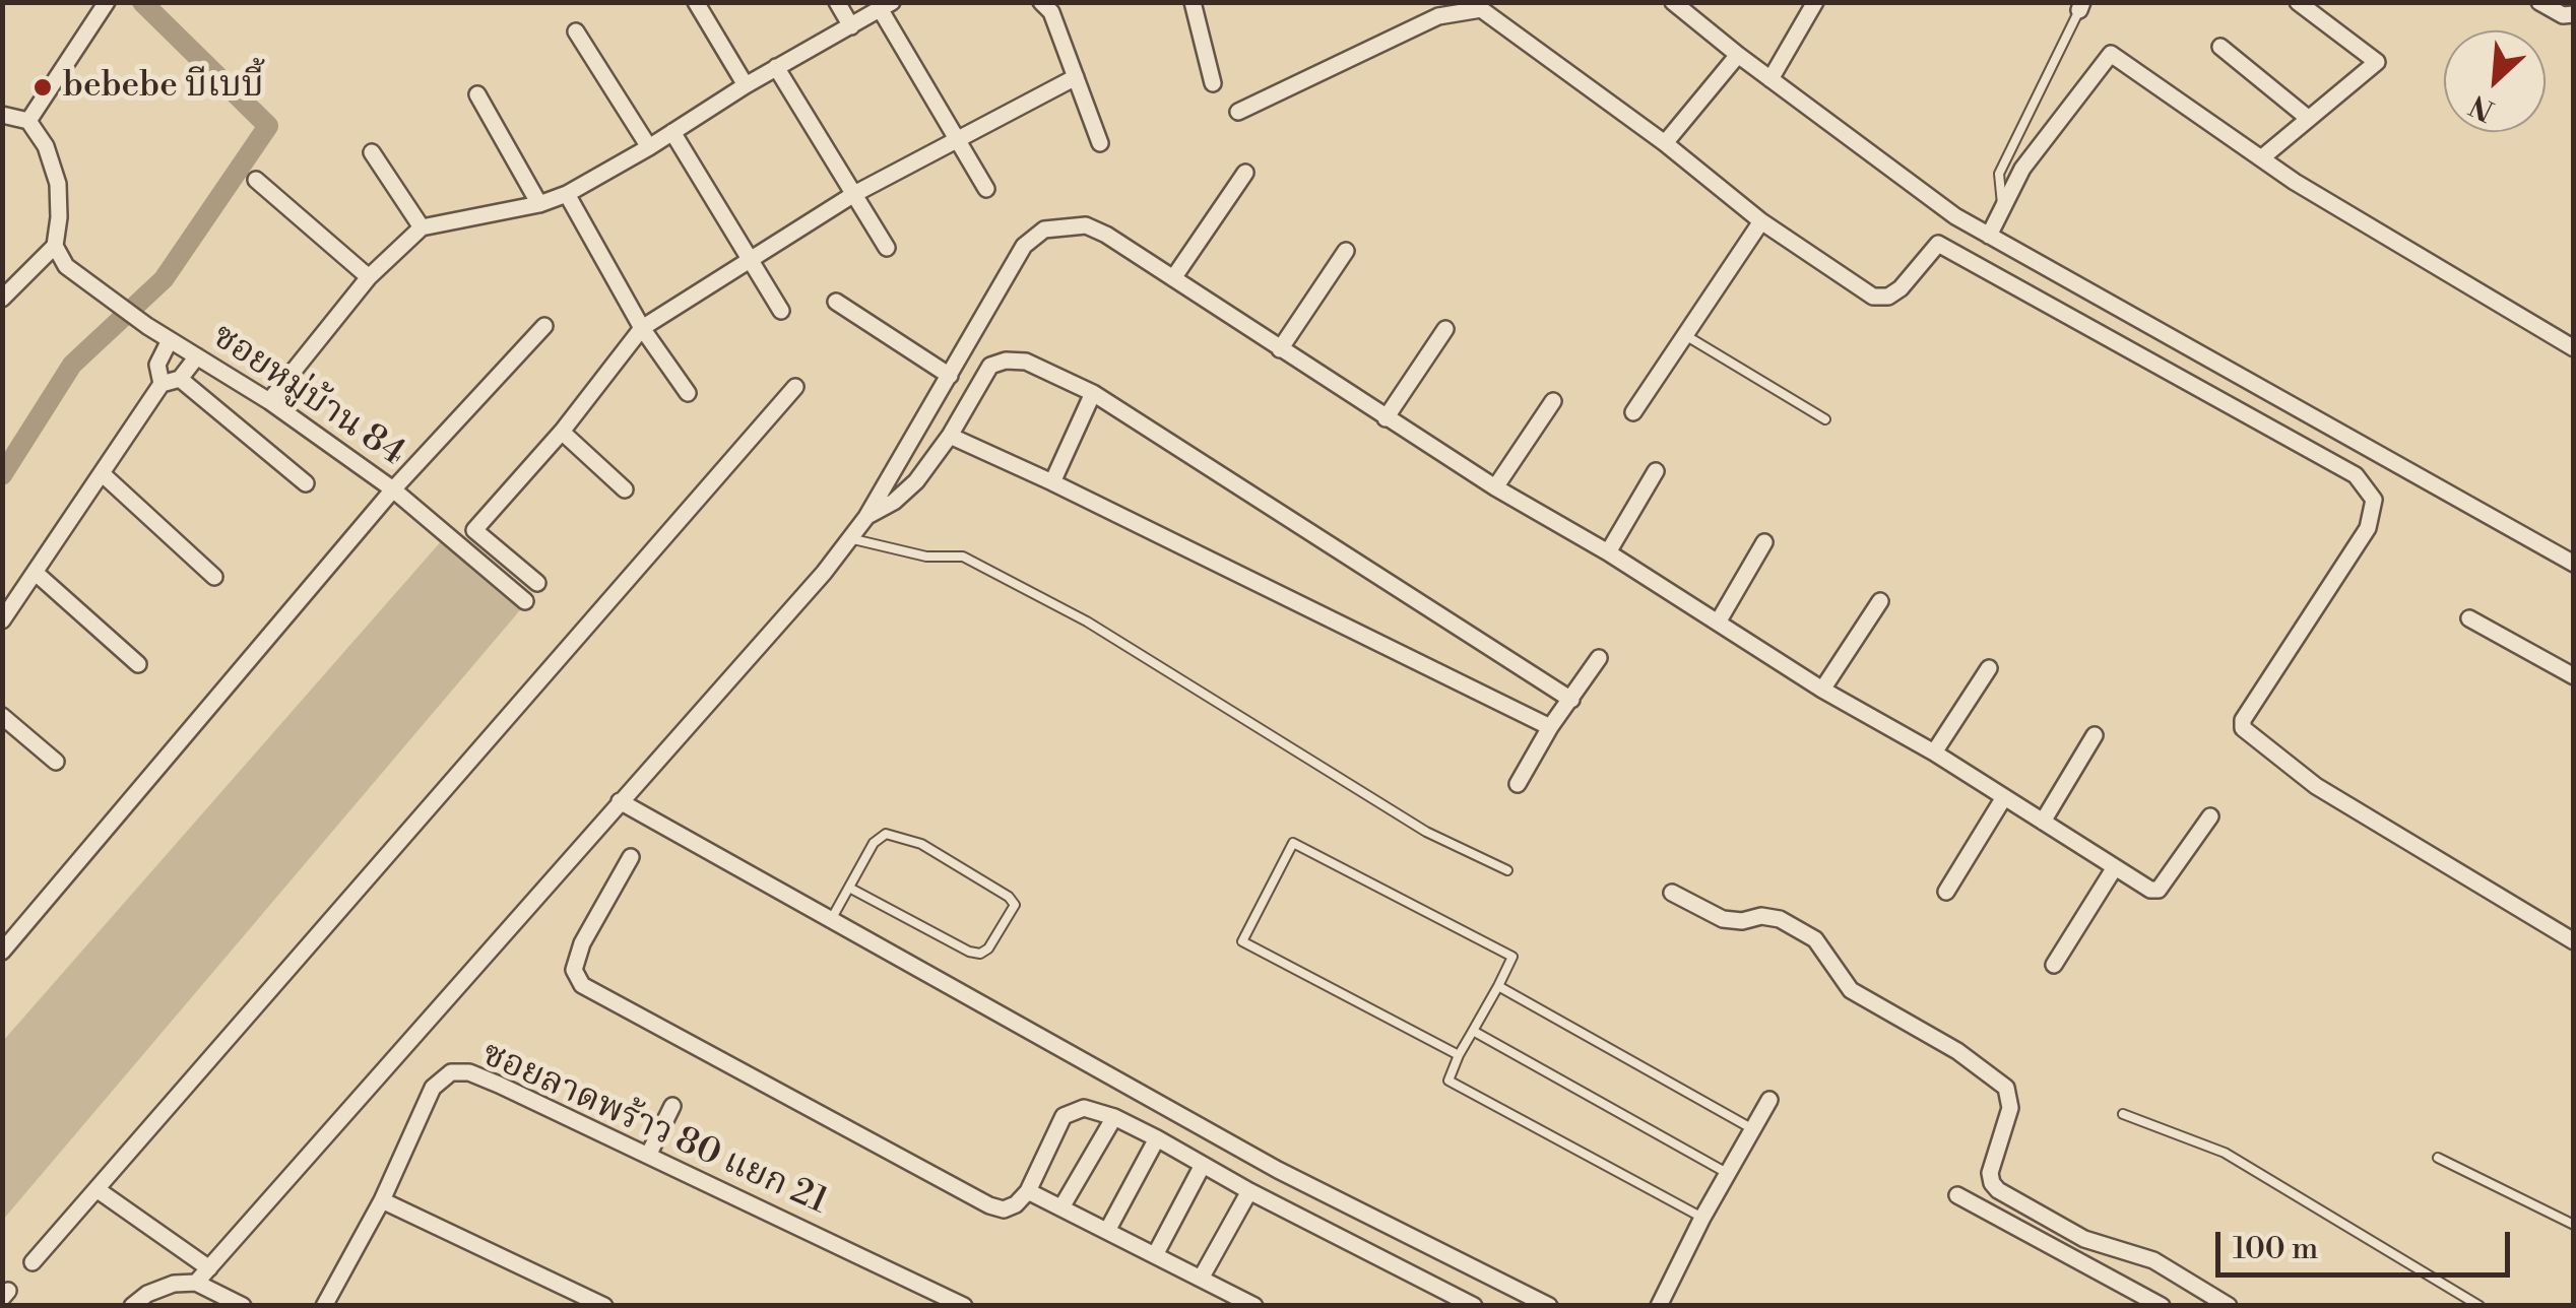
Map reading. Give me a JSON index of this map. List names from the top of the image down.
{
  "streets": {
    "street": ["ซอยหมู่บ้าน 84", "ซอยลาดพร้าว 80 แยก 21"]
  },
  "places": ["bebebe บีเบบี้"],
  "scale_bar": "100 m",
  "north": "bottom left"
}
